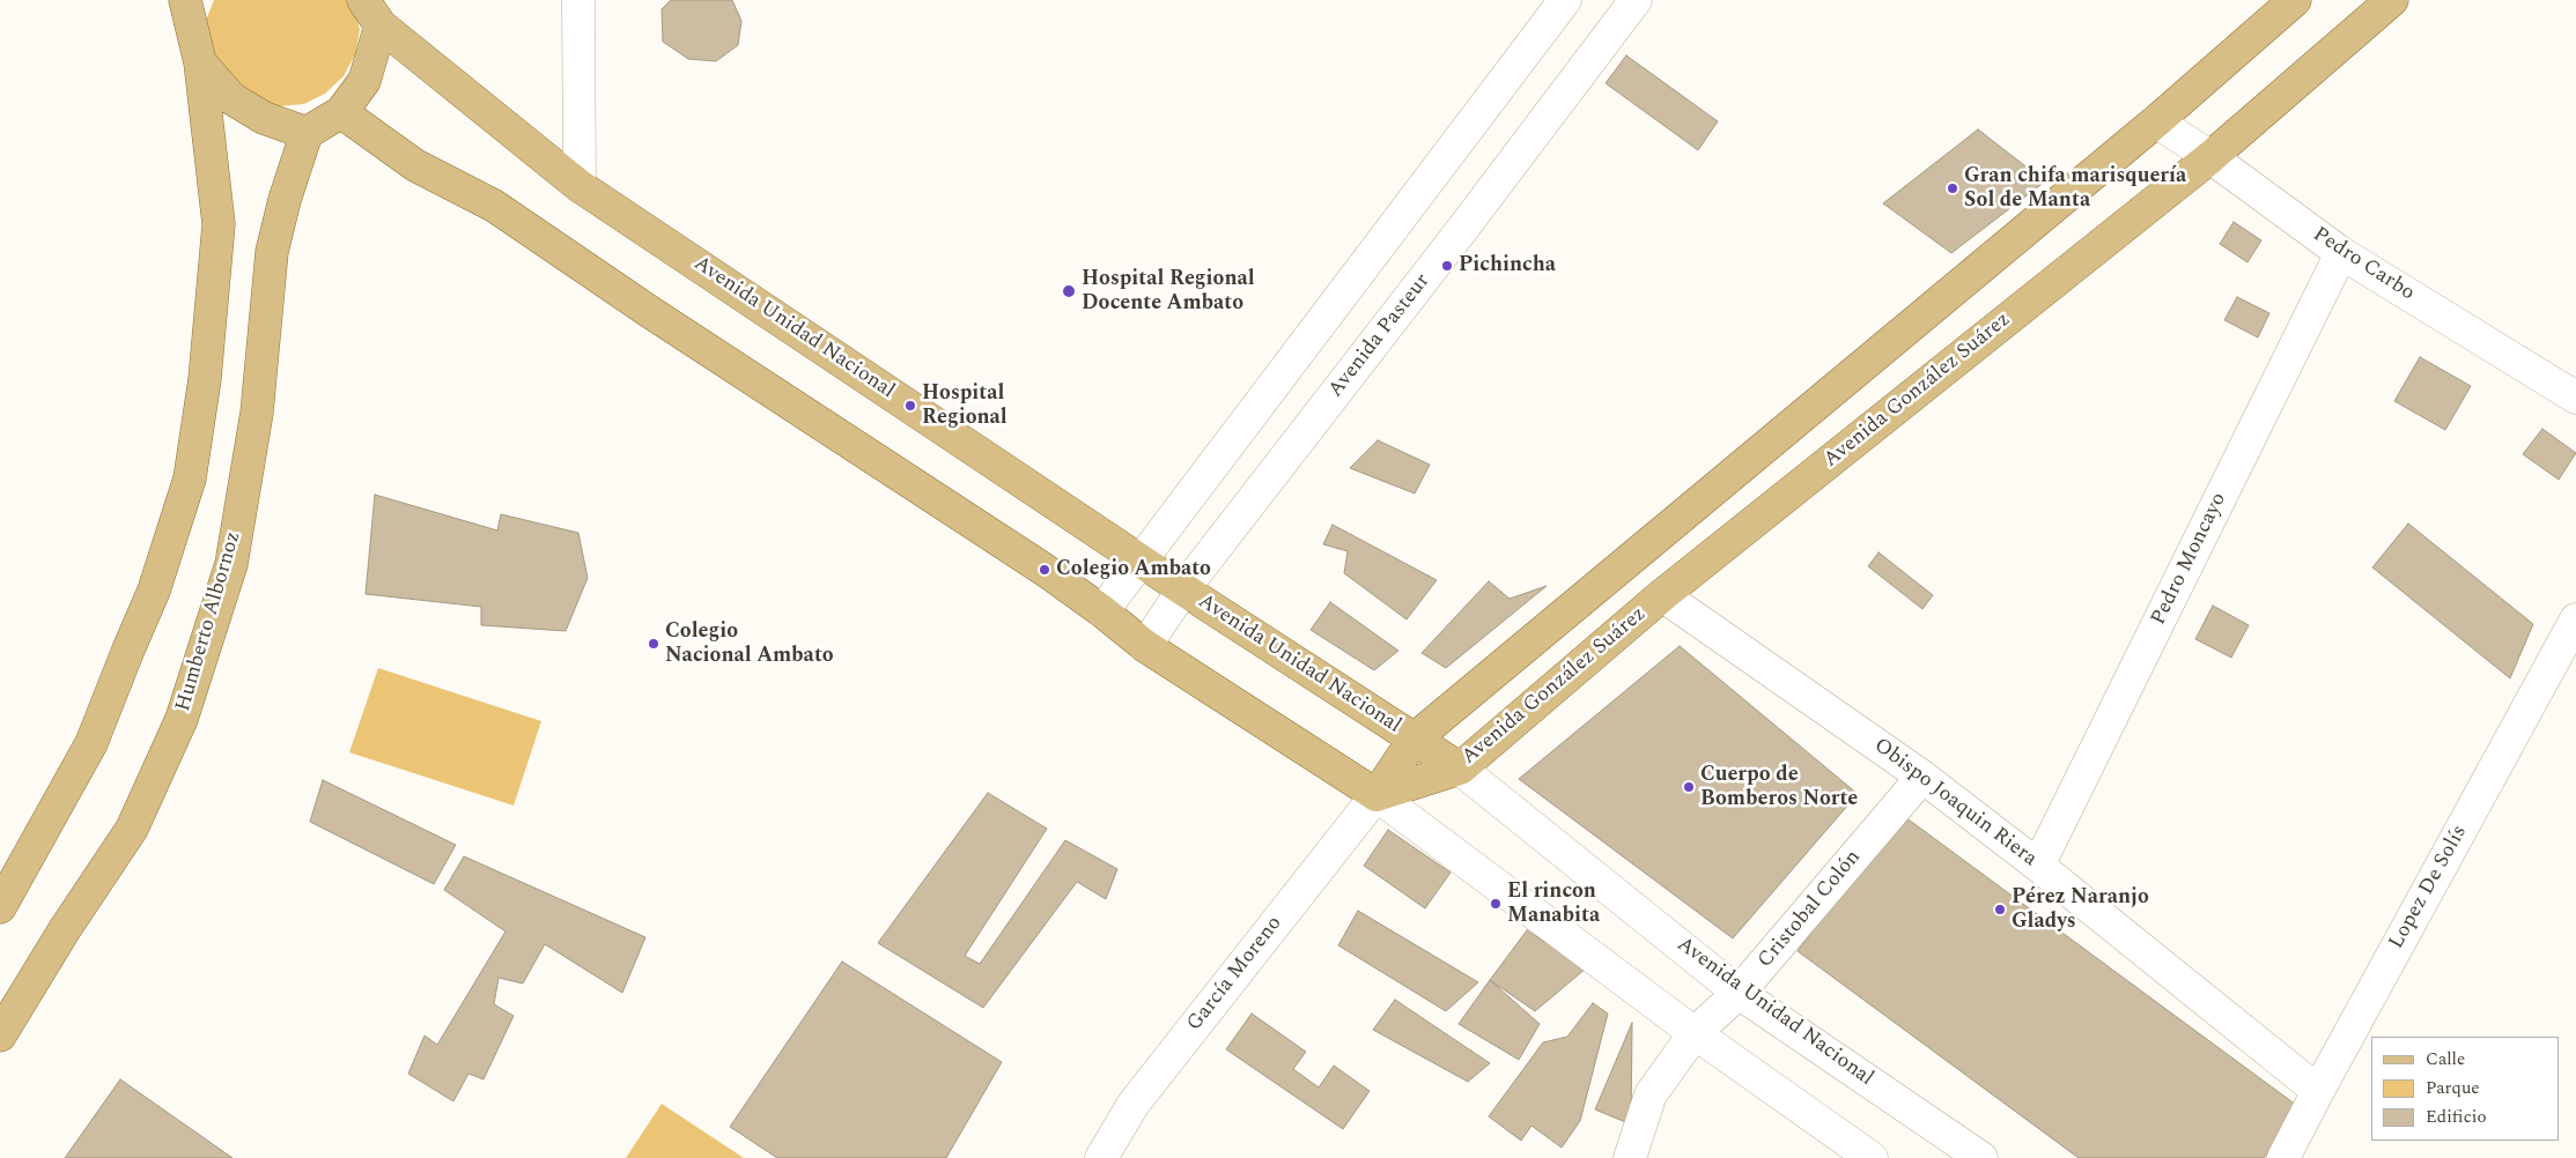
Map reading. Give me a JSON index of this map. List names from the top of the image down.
{
  "streets": {
    "main road": ["Avenida Unidad Nacional", "Avenida González Suárez", "Humberto Albornoz"],
    "street": [
      "Pedro Carbo",
      "Avenida Pasteur",
      "Pedro Moncayo",
      "Obispo Joaquin Riera",
      "Lopez De Solís",
      "Cristobal Colón",
      "García Moreno"
    ]
  },
  "crossings": [
    ["Pedro Carbo", "Avenida González Suárez"],
    ["Pedro Carbo", "Pedro Moncayo"],
    ["Avenida Unidad Nacional", "Avenida Pasteur"],
    ["Avenida Unidad Nacional", "Avenida González Suárez"],
    ["Avenida Unidad Nacional", "Cristobal Colón"],
    ["Avenida González Suárez", "Obispo Joaquin Riera"],
    ["Avenida González Suárez", "García Moreno"],
    ["Pedro Moncayo", "Obispo Joaquin Riera"],
    ["Obispo Joaquin Riera", "Lopez De Solís"],
    ["Obispo Joaquin Riera", "Cristobal Colón"]
  ],
  "places": [
    "Gran chifa marisquería Sol de Manta",
    "Pichincha",
    "Hospital Regional Docente Ambato",
    "Hospital Regional",
    "Colegio Ambato",
    "Colegio Nacional Ambato",
    "Cuerpo de Bomberos Norte",
    "El rincon Manabita",
    "Pérez Naranjo Gladys"
  ],
  "legend": ["Calle", "Parque", "Edificio"]
}
